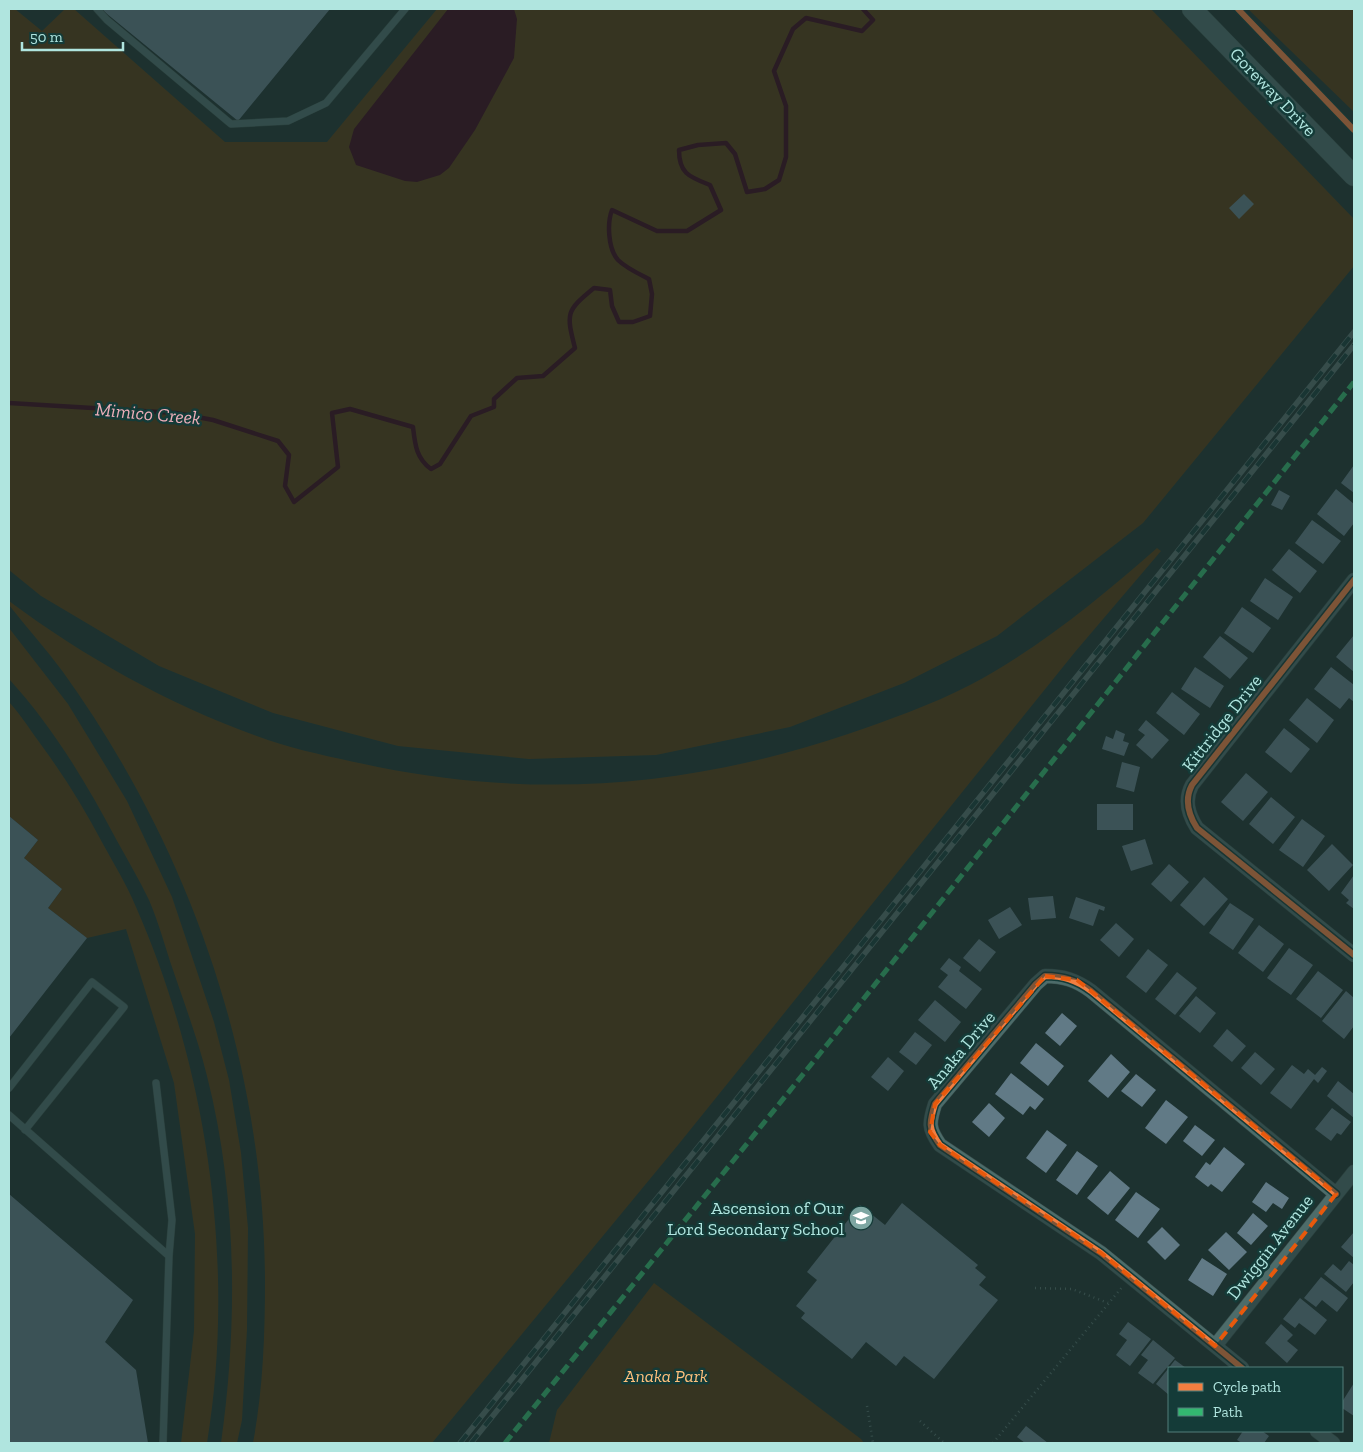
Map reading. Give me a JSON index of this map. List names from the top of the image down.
{
  "streets": {
    "main road": ["Goreway Drive"],
    "street": ["Kittridge Drive", "Anaka Drive", "Dwiggin Avenue"]
  },
  "crossings": [
    ["Anaka Drive", "Dwiggin Avenue"]
  ],
  "water": ["Mimico Creek"],
  "parks": ["Anaka Park"],
  "places": {
    "school or university": ["Ascension of Our Lord Secondary School"]
  },
  "legend": ["Cycle path", "Path"],
  "scale_bar": "50 m"
}
